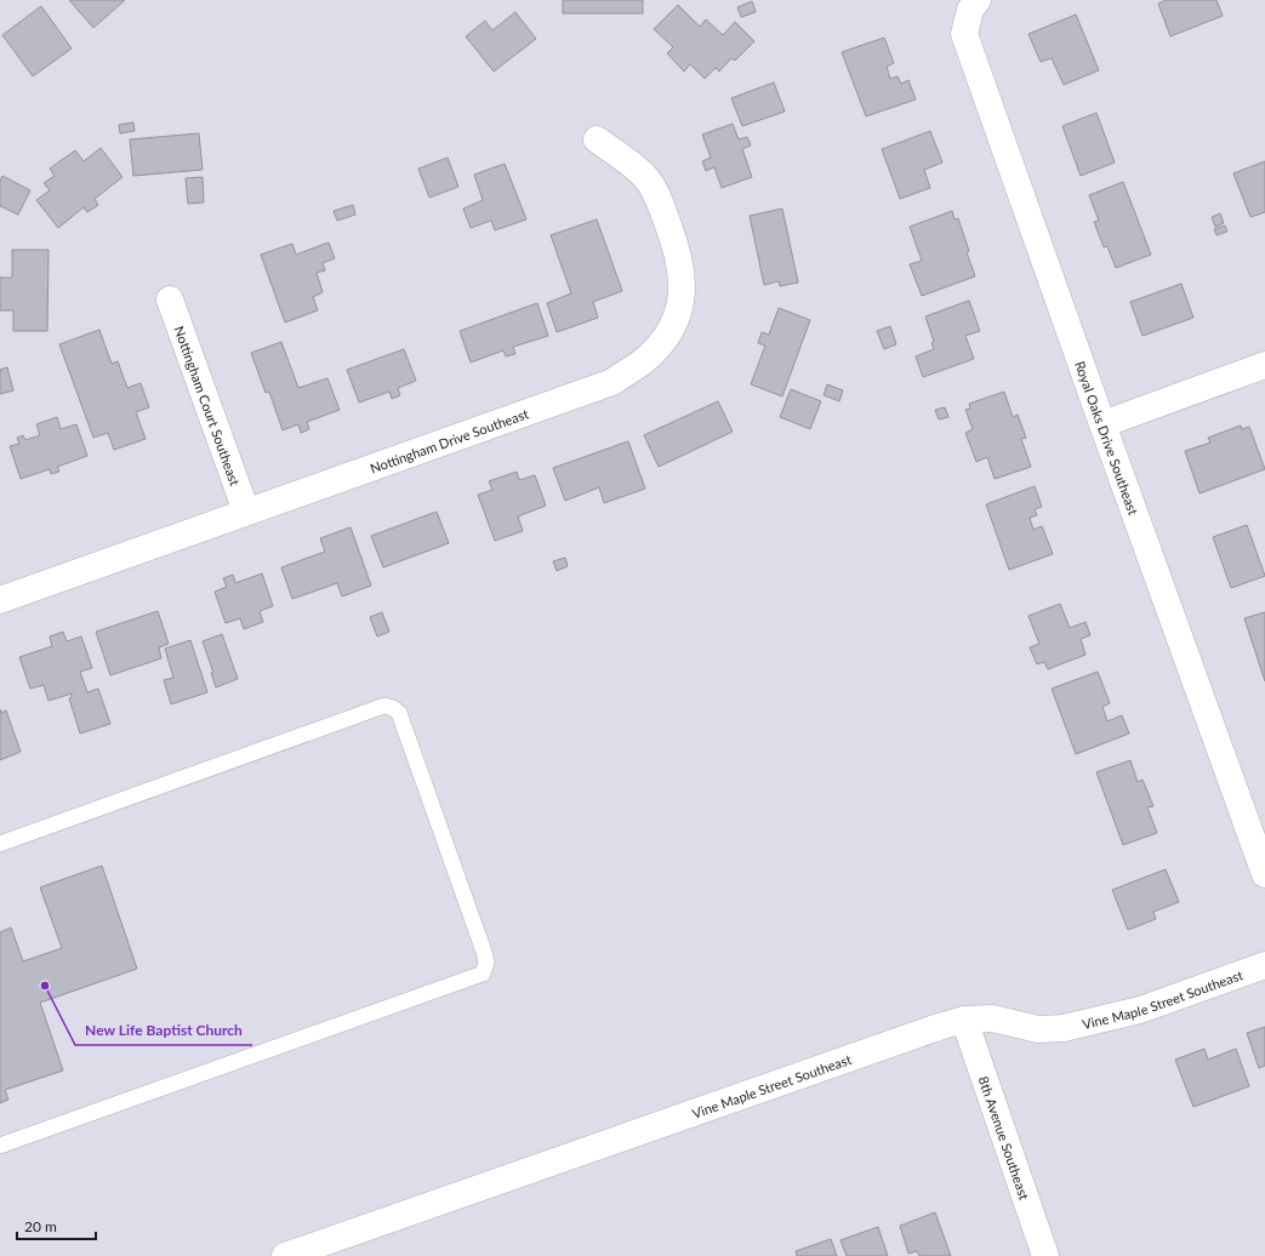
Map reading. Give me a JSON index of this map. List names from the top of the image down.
{
  "streets": {
    "street": [
      "Nottingham Court Southeast",
      "Royal Oaks Drive Southeast",
      "Nottingham Drive Southeast",
      "Vine Maple Street Southeast",
      "8th Avenue Southeast"
    ]
  },
  "crossings": [
    ["Nottingham Court Southeast", "Nottingham Drive Southeast"],
    ["Vine Maple Street Southeast", "8th Avenue Southeast"]
  ],
  "places": ["New Life Baptist Church"],
  "scale_bar": "20 m"
}
